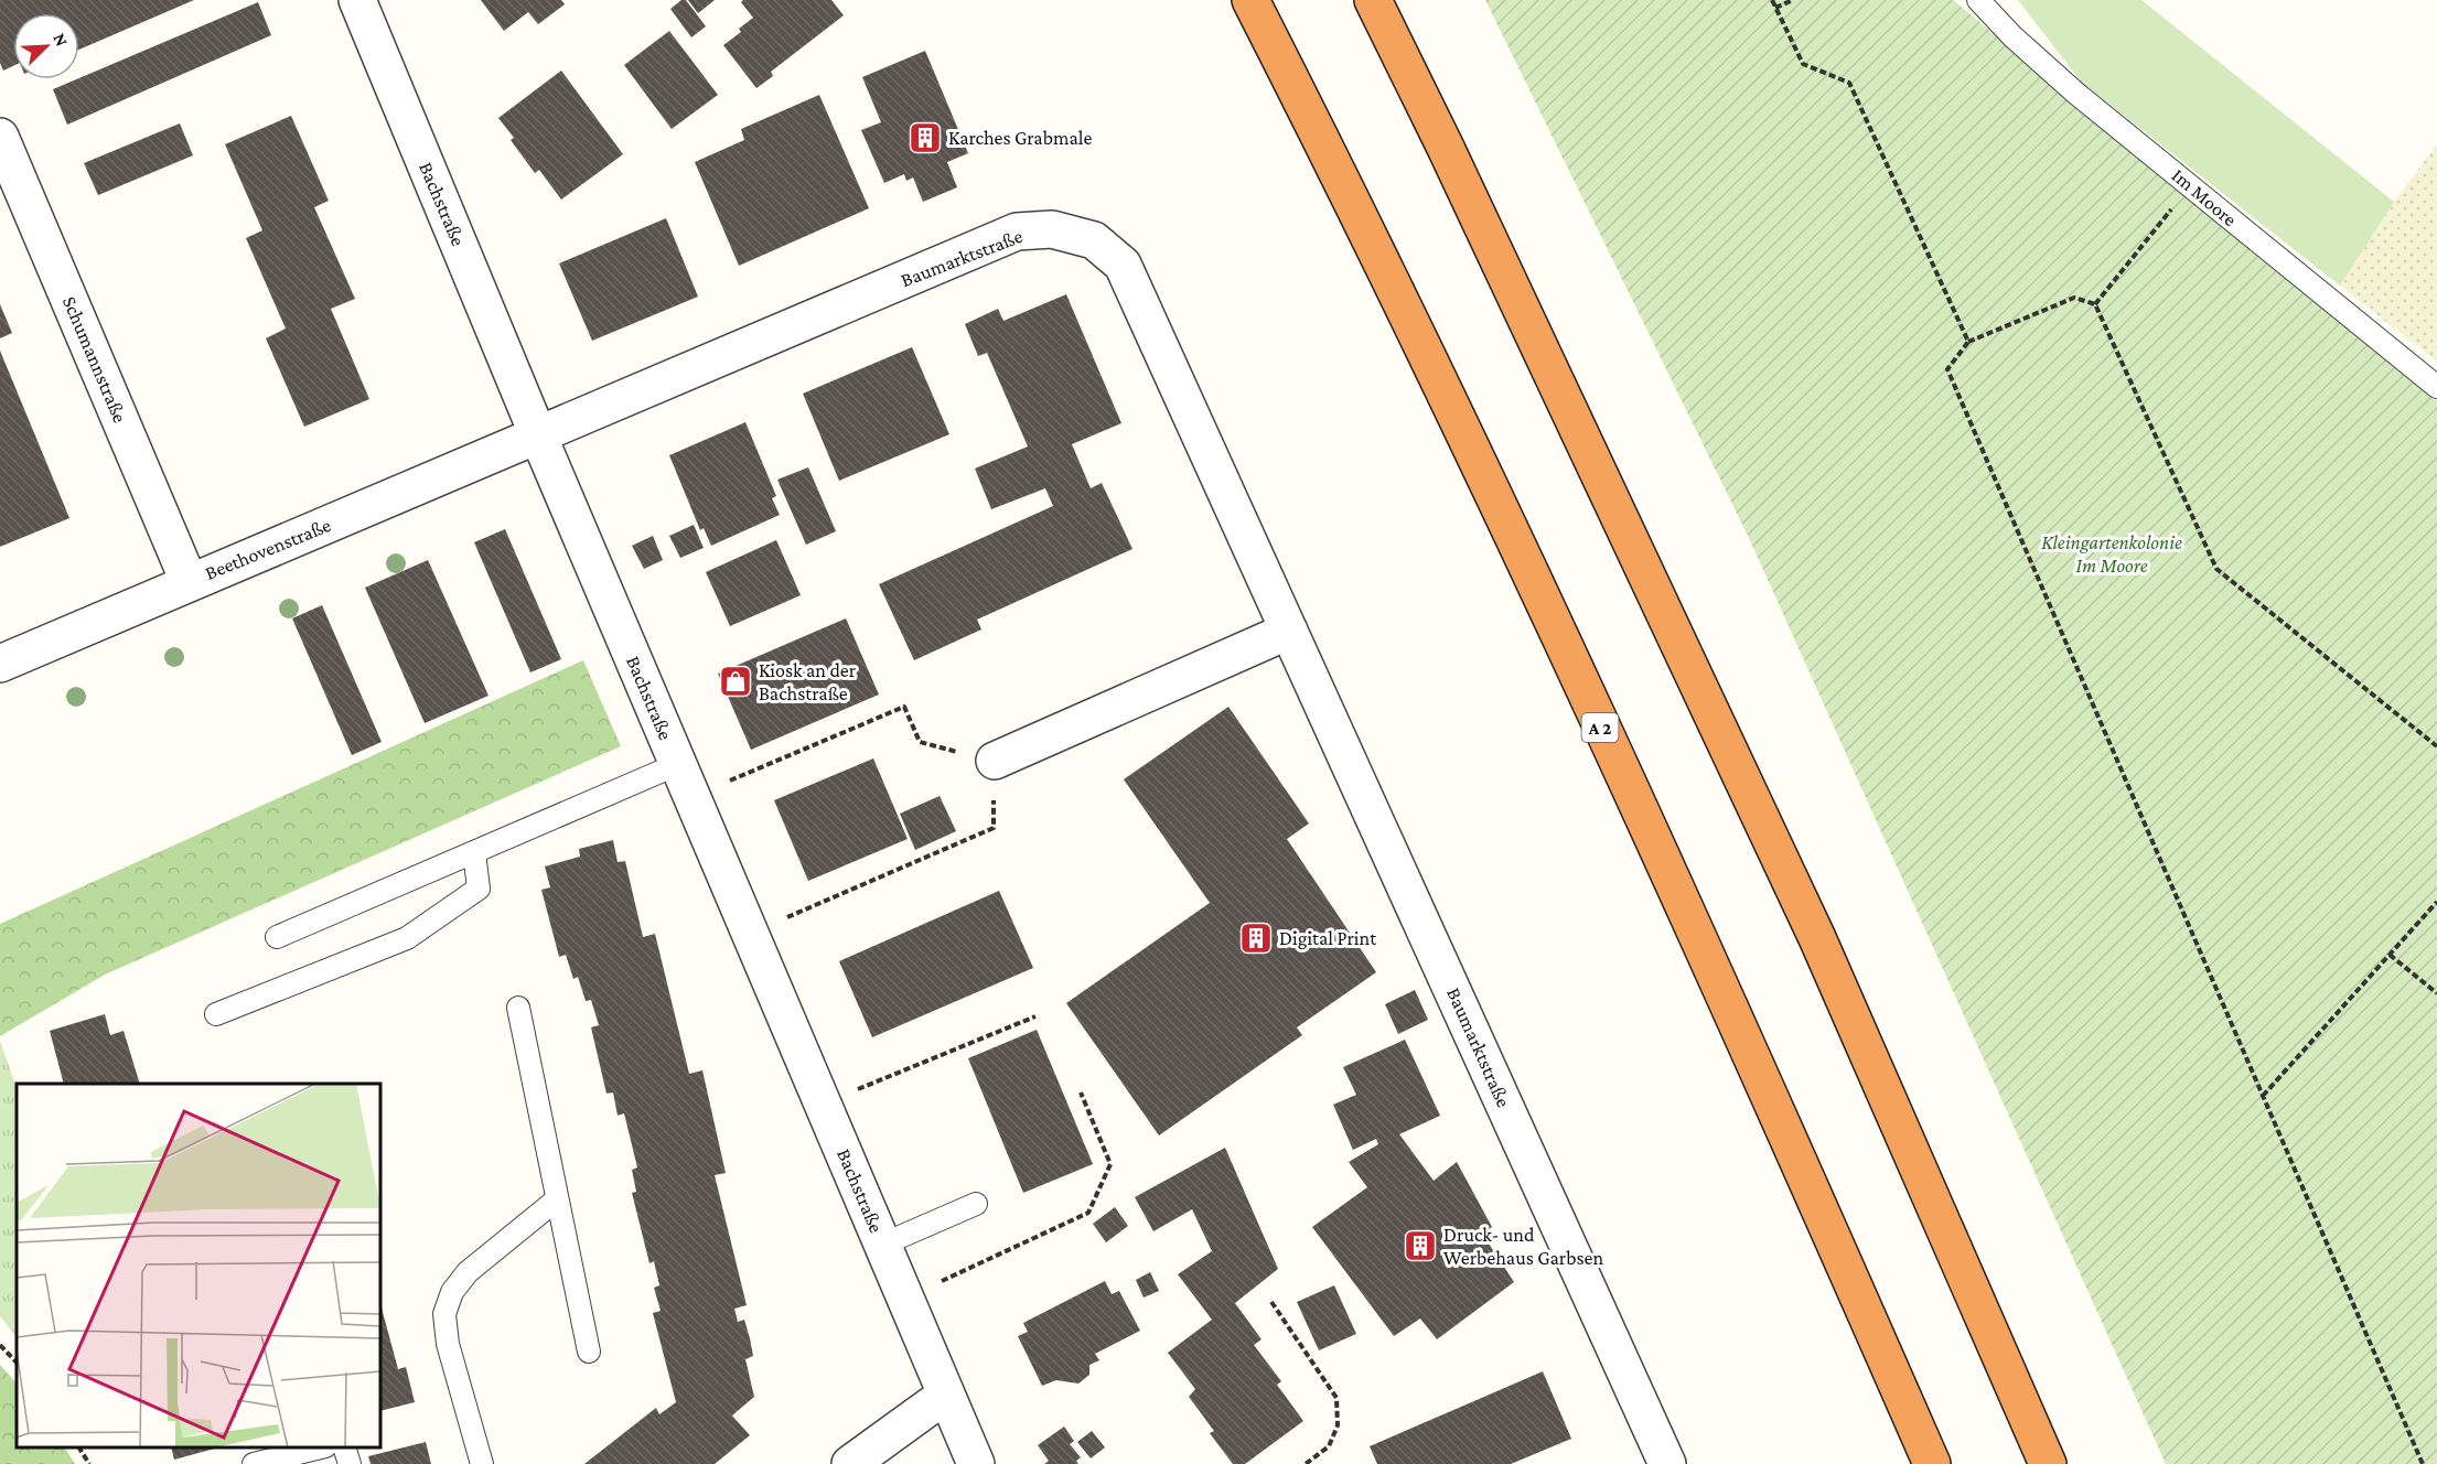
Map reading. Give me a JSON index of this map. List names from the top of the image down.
{
  "streets": {
    "highway": ["A 2"],
    "street": [
      "Bachstraße",
      "Baumarktstraße",
      "Schumannstraße",
      "Beethovenstraße"
    ],
    "lane": ["Im Moore"]
  },
  "crossings": [
    ["Bachstraße", "Baumarktstraße"],
    ["Bachstraße", "Beethovenstraße"],
    ["Baumarktstraße", "Beethovenstraße"],
    ["Schumannstraße", "Beethovenstraße"]
  ],
  "parks": ["Kleingartenkolonie Im Moore"],
  "places": {
    "building": ["Karches Grabmale", "Digital Print", "Druck- und Werbehaus Garbsen"],
    "shop": ["Kiosk an der Bachstraße"]
  },
  "north": "top right"
}
